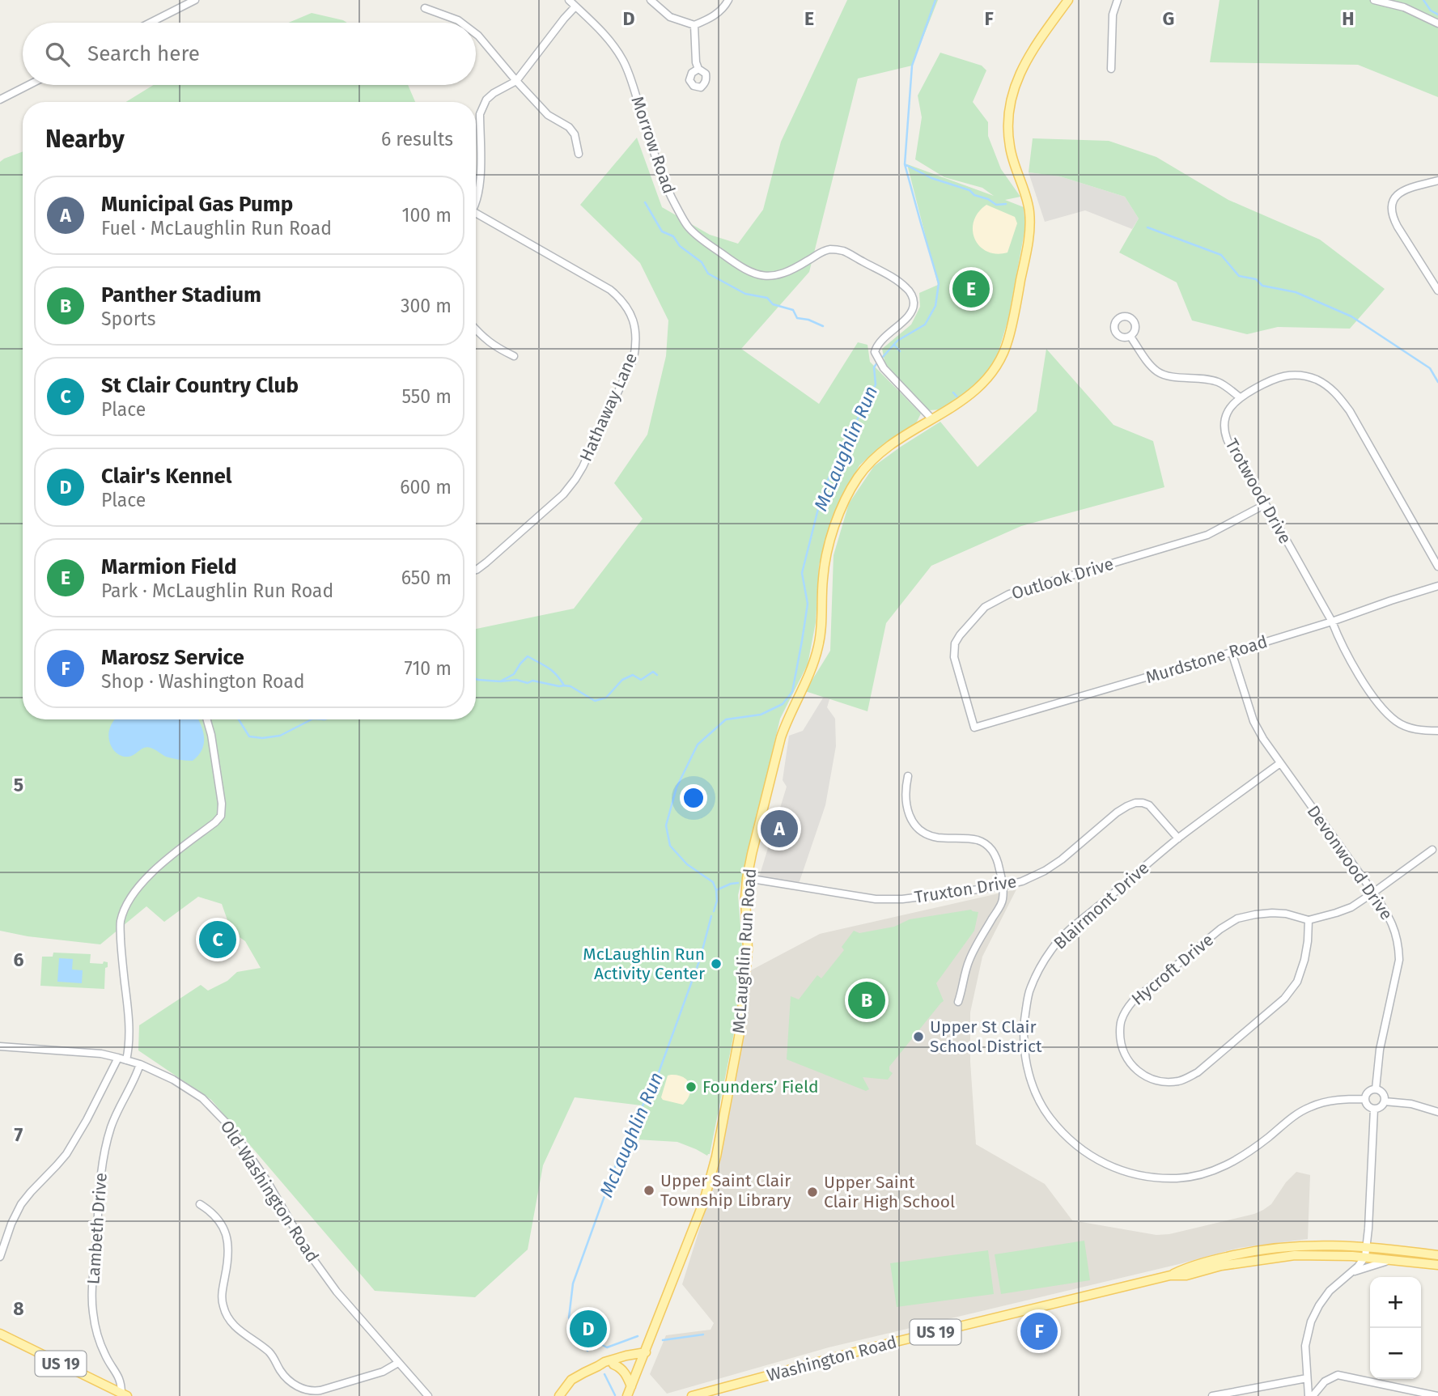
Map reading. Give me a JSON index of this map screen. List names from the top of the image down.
{
  "streets": {
    "main road": ["McLaughlin Run Road", "US 19", "Washington Road"],
    "street": [
      "Morrow Road",
      "Hathaway Lane",
      "Trotwood Drive",
      "Outlook Drive",
      "Murdstone Road",
      "Devonwood Drive",
      "Truxton Drive",
      "Blairmont Drive",
      "Hycroft Drive",
      "Old Washington Road",
      "Lambeth Drive"
    ]
  },
  "crossings": [
    ["Morrow Road", "McLaughlin Run Road"],
    ["Trotwood Drive", "Outlook Drive"],
    ["Trotwood Drive", "Murdstone Road"],
    ["Outlook Drive", "Murdstone Road"],
    ["Murdstone Road", "Devonwood Drive"],
    ["Devonwood Drive", "Blairmont Drive"],
    ["Devonwood Drive", "Hycroft Drive"],
    ["Truxton Drive", "Blairmont Drive"],
    ["Truxton Drive", "McLaughlin Run Road"],
    ["Old Washington Road", "Lambeth Drive"],
    ["Lambeth Drive", "US 19"]
  ],
  "water": ["McLaughlin Run"],
  "places": [
    "McLaughlin Run Activity Center",
    "Upper St Clair School District",
    "Founders’ Field",
    "Upper Saint Clair Township Library",
    "Upper Saint Clair High School"
  ],
  "page": {
    "search": "Search here",
    "heading": ["Nearby", "6 results"],
    "list": [
      {
        "mark": "A",
        "name": "Municipal Gas Pump",
        "note": "Fuel · McLaughlin Run Road",
        "value": "100 m"
      },
      {
        "mark": "B",
        "name": "Panther Stadium",
        "note": "Sports",
        "value": "300 m"
      },
      {
        "mark": "C",
        "name": "St Clair Country Club",
        "note": "Place",
        "value": "550 m"
      },
      {
        "mark": "D",
        "name": "Clair's Kennel",
        "note": "Place",
        "value": "600 m"
      },
      {
        "mark": "E",
        "name": "Marmion Field",
        "note": "Park · McLaughlin Run Road",
        "value": "650 m"
      },
      {
        "mark": "F",
        "name": "Marosz Service",
        "note": "Shop · Washington Road",
        "value": "710 m"
      }
    ],
    "pins": [
      "E",
      "A",
      "C",
      "B",
      "D",
      "F"
    ],
    "map_buttons": ["+", "−"]
  },
  "grid": {
    "columns": [
      "D",
      "E",
      "F",
      "G",
      "H"
    ],
    "rows": [
      "5",
      "6",
      "7",
      "8"
    ]
  }
}
